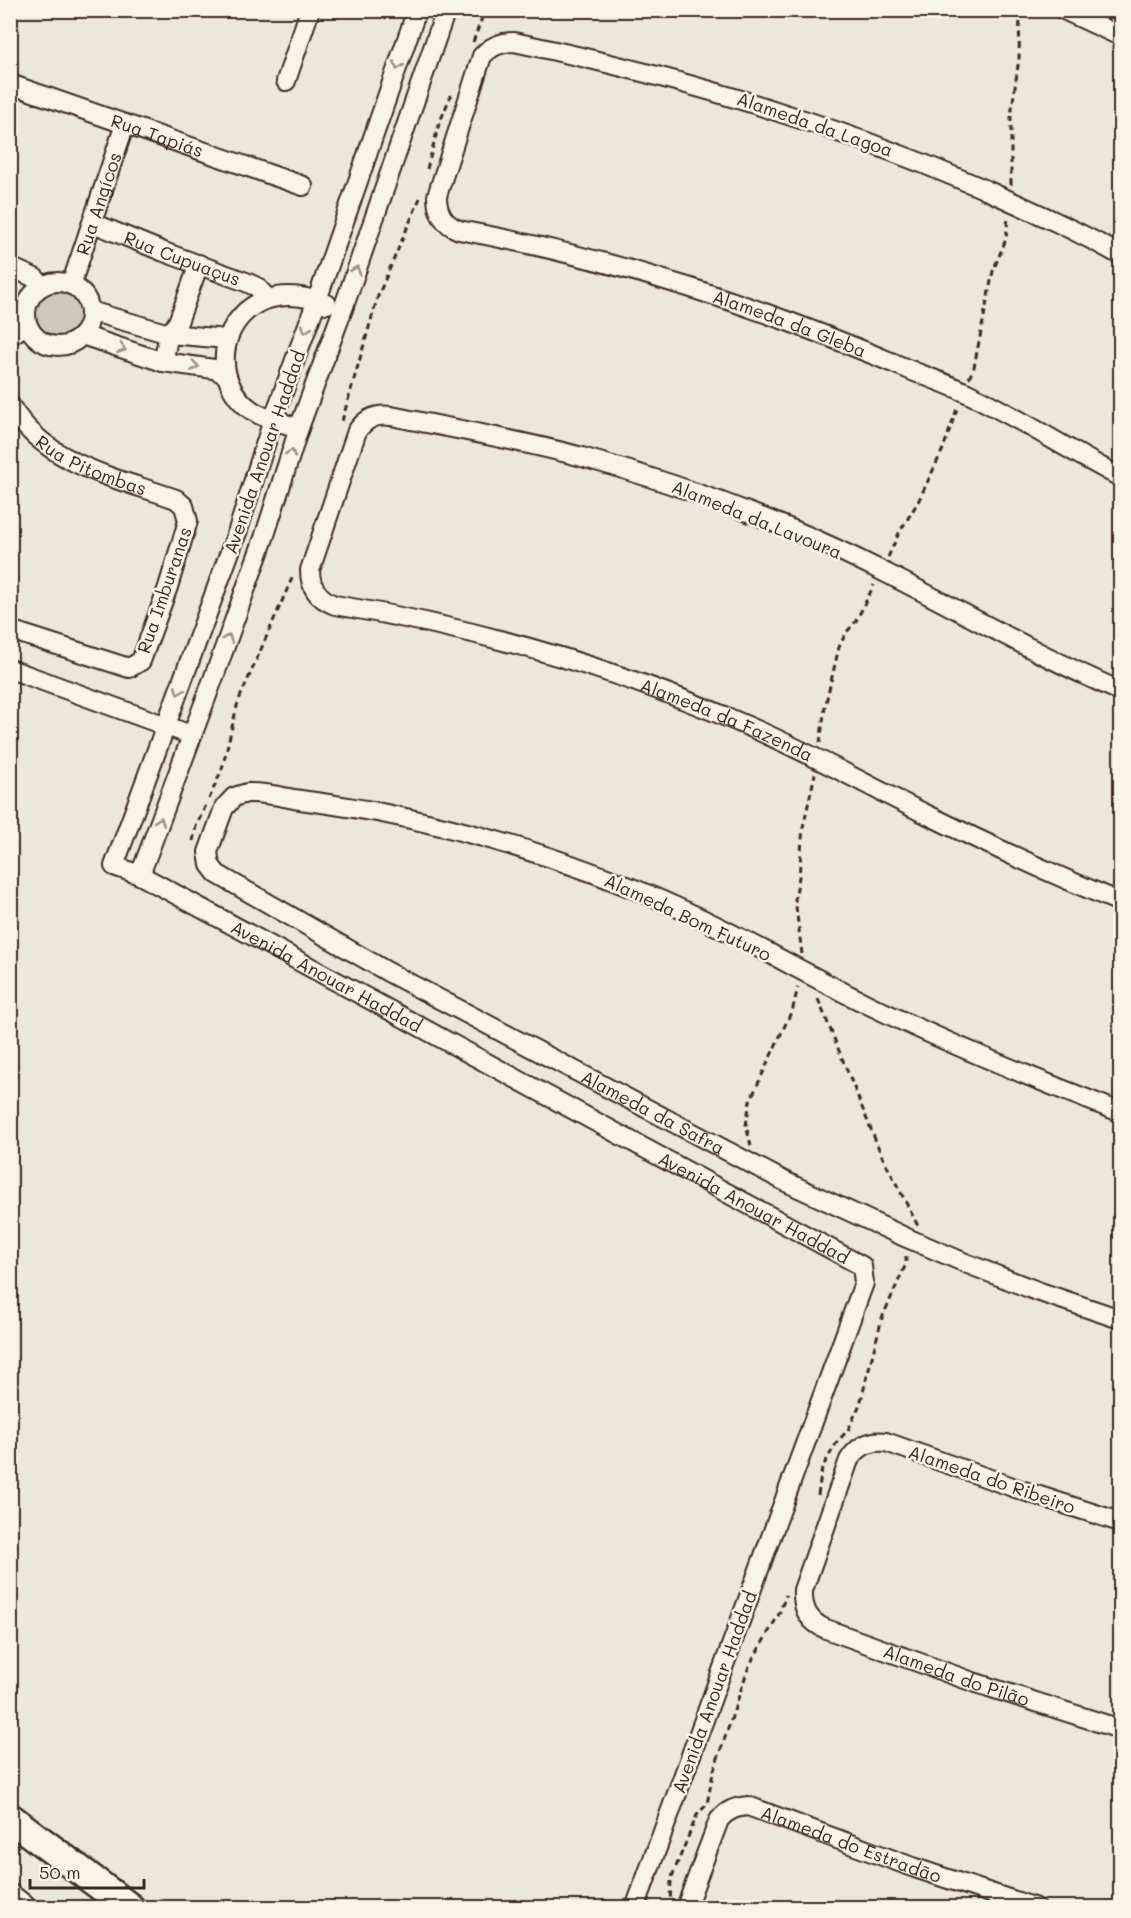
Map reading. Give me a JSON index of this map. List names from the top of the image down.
{
  "streets": {
    "street": [
      "Alameda da Lagoa",
      "Rua Tapiás",
      "Rua Angícos",
      "Rua Cupuaçus",
      "Alameda da Gleba",
      "Avenida Anouar Haddad",
      "Rua Pitombas",
      "Alameda da Lavoura",
      "Rua Imburanas",
      "Alameda da Fazenda",
      "Alameda Bom Futuro",
      "Alameda da Safra",
      "Alameda do Ribeiro",
      "Alameda do Pilão",
      "Alameda do Estradão"
    ]
  },
  "crossings": [
    ["Alameda da Lagoa", "Alameda da Gleba"],
    ["Rua Tapiás", "Rua Angícos"],
    ["Rua Angícos", "Rua Cupuaçus"],
    ["Rua Pitombas", "Rua Imburanas"],
    ["Alameda da Lavoura", "Alameda da Fazenda"],
    ["Alameda Bom Futuro", "Alameda da Safra"],
    ["Alameda do Ribeiro", "Alameda do Pilão"]
  ],
  "scale_bar": "50 m"
}
